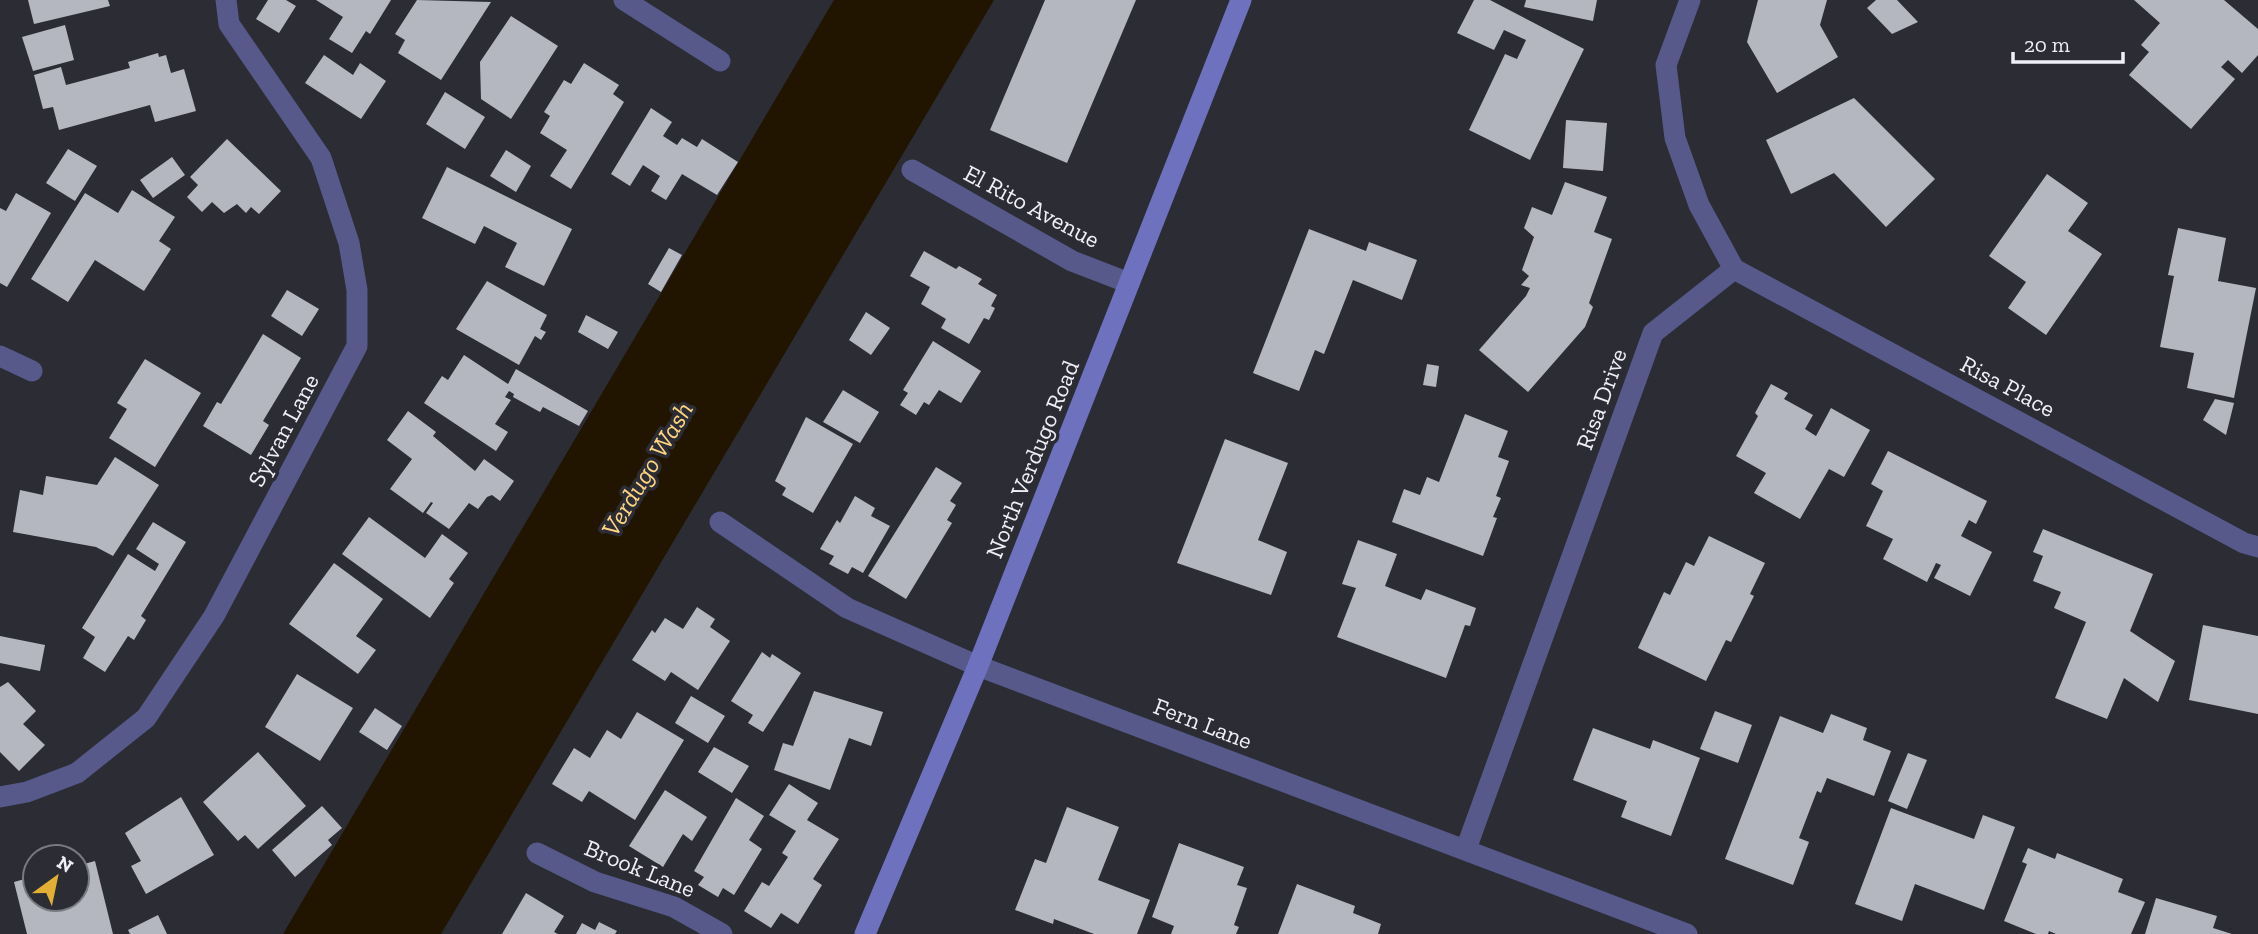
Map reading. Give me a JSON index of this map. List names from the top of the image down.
{
  "streets": {
    "main road": ["North Verdugo Road"],
    "street": [
      "El Rito Avenue",
      "Risa Place",
      "Risa Drive",
      "Sylvan Lane",
      "Fern Lane",
      "Brook Lane"
    ]
  },
  "crossings": [
    ["El Rito Avenue", "North Verdugo Road"],
    ["Risa Place", "Risa Drive"],
    ["Risa Drive", "Fern Lane"],
    ["North Verdugo Road", "Fern Lane"]
  ],
  "water": ["Verdugo Wash"],
  "scale_bar": "20 m",
  "north": "top right"
}
